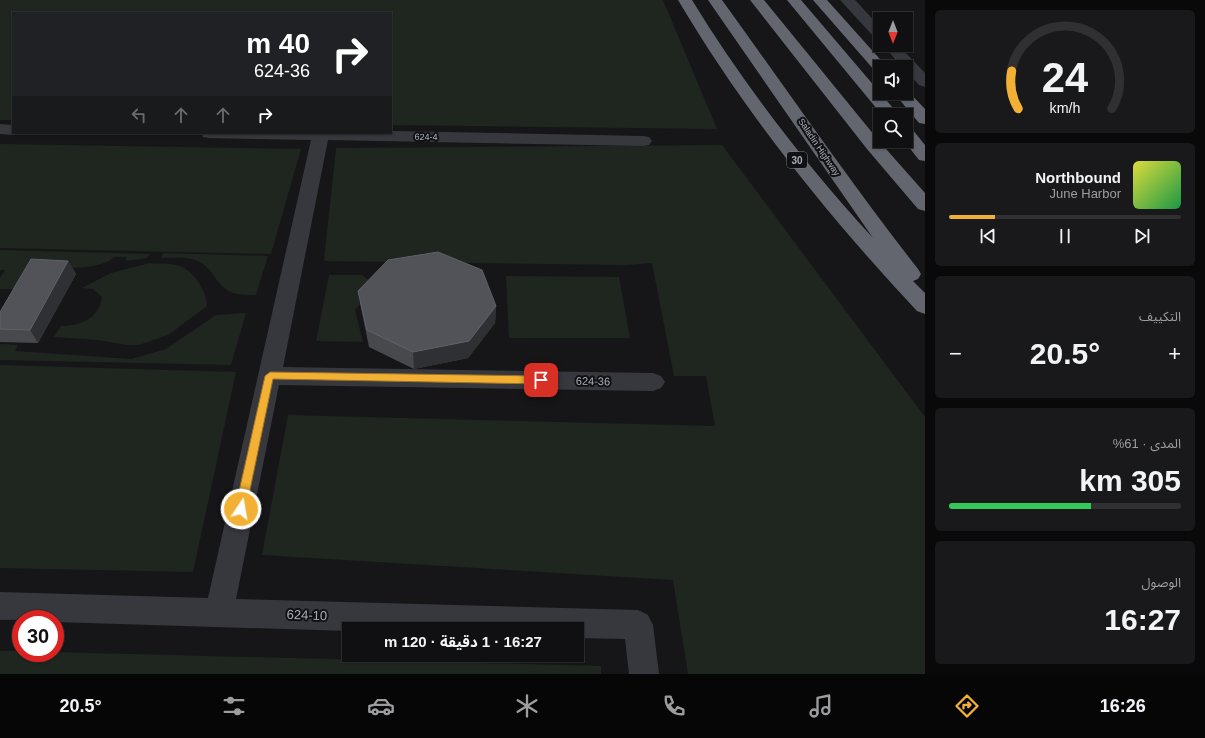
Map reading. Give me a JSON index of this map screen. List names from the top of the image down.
{
  "streets": {
    "highway": ["Saladin Highway", "30"],
    "street": ["624-4", "624-36", "624-10"]
  },
  "north": "bottom",
  "page": {
    "turn": ["40 m", "624-36"],
    "song": ["Northbound", "June Harbor"],
    "tile": [
      "التكييف",
      ["المدى · 61%", "305 km"],
      ["الوصول", "16:27"]
    ],
    "heat": ["−", "20.5°", "+"],
    "limit": "30",
    "trip": "16:27 · 1 دقيقة · 120 m",
    "tabs": ["16:26", "20.5°"],
    "gauge": ["24", "km/h"]
  }
}
